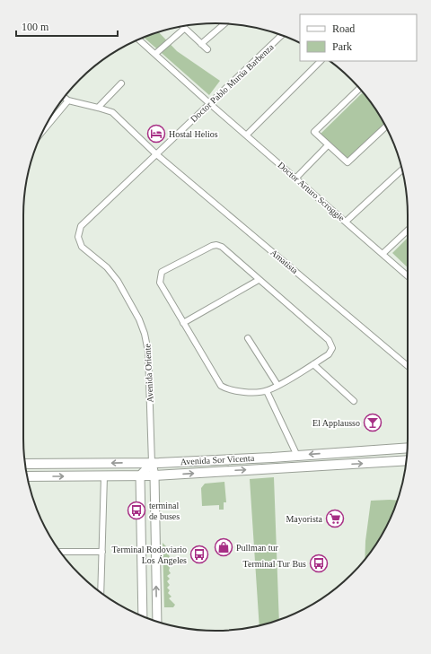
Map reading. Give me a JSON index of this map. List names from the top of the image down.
{
  "streets": {
    "main road": ["Avenida Oriente", "Avenida Sor Vicenta"],
    "street": ["Doctor Pablo Murúa Barbenza", "Doctor Arturo Scroggie", "Amatista"]
  },
  "crossings": [
    ["Doctor Pablo Murúa Barbenza", "Doctor Arturo Scroggie"],
    ["Doctor Pablo Murúa Barbenza", "Amatista"],
    ["Doctor Pablo Murúa Barbenza", "Avenida Oriente"],
    ["Avenida Oriente", "Avenida Sor Vicenta"]
  ],
  "places": {
    "hotel": ["Hostal Helios"],
    "bar": ["El Applausso"],
    "bus stop": ["terminal de buses", "Terminal Rodoviario Los Ángeles", "Terminal Tur Bus"],
    "supermarket": ["Mayorista"],
    "shop": ["Pullman tur"]
  },
  "legend": ["Road", "Park"],
  "scale_bar": "100 m"
}
